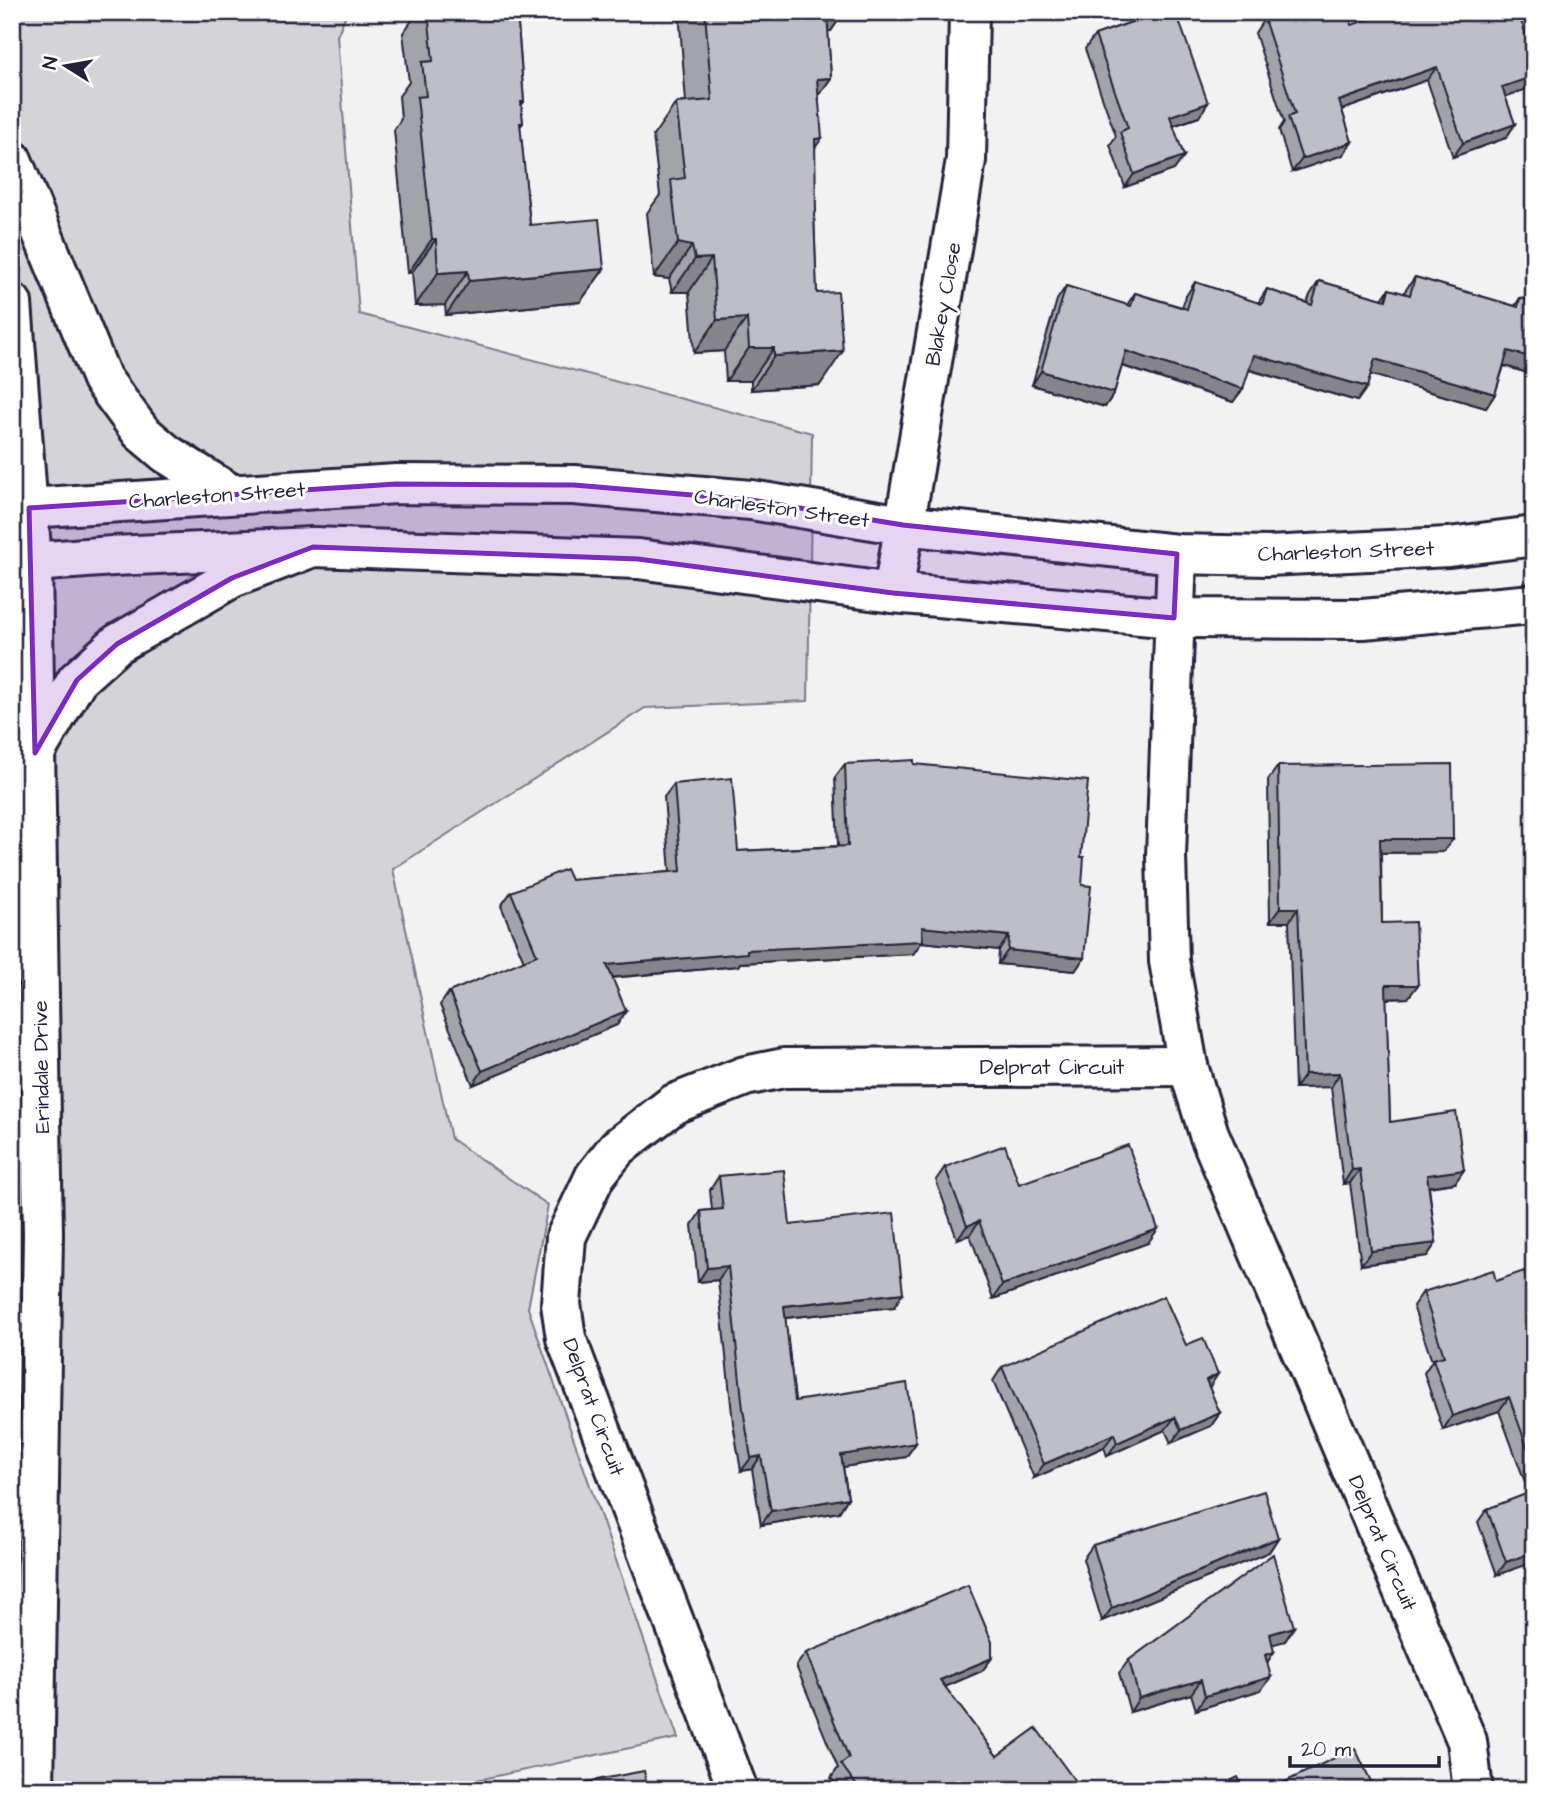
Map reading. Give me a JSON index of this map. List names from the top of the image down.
{
  "streets": {
    "street": [
      "Blakey Close",
      "Charleston Street",
      "Erindale Drive",
      "Delprat Circuit"
    ]
  },
  "crossings": [
    ["Blakey Close", "Charleston Street"],
    ["Charleston Street", "Erindale Drive"],
    ["Charleston Street", "Delprat Circuit"]
  ],
  "scale_bar": "20 m",
  "north": "left"
}
